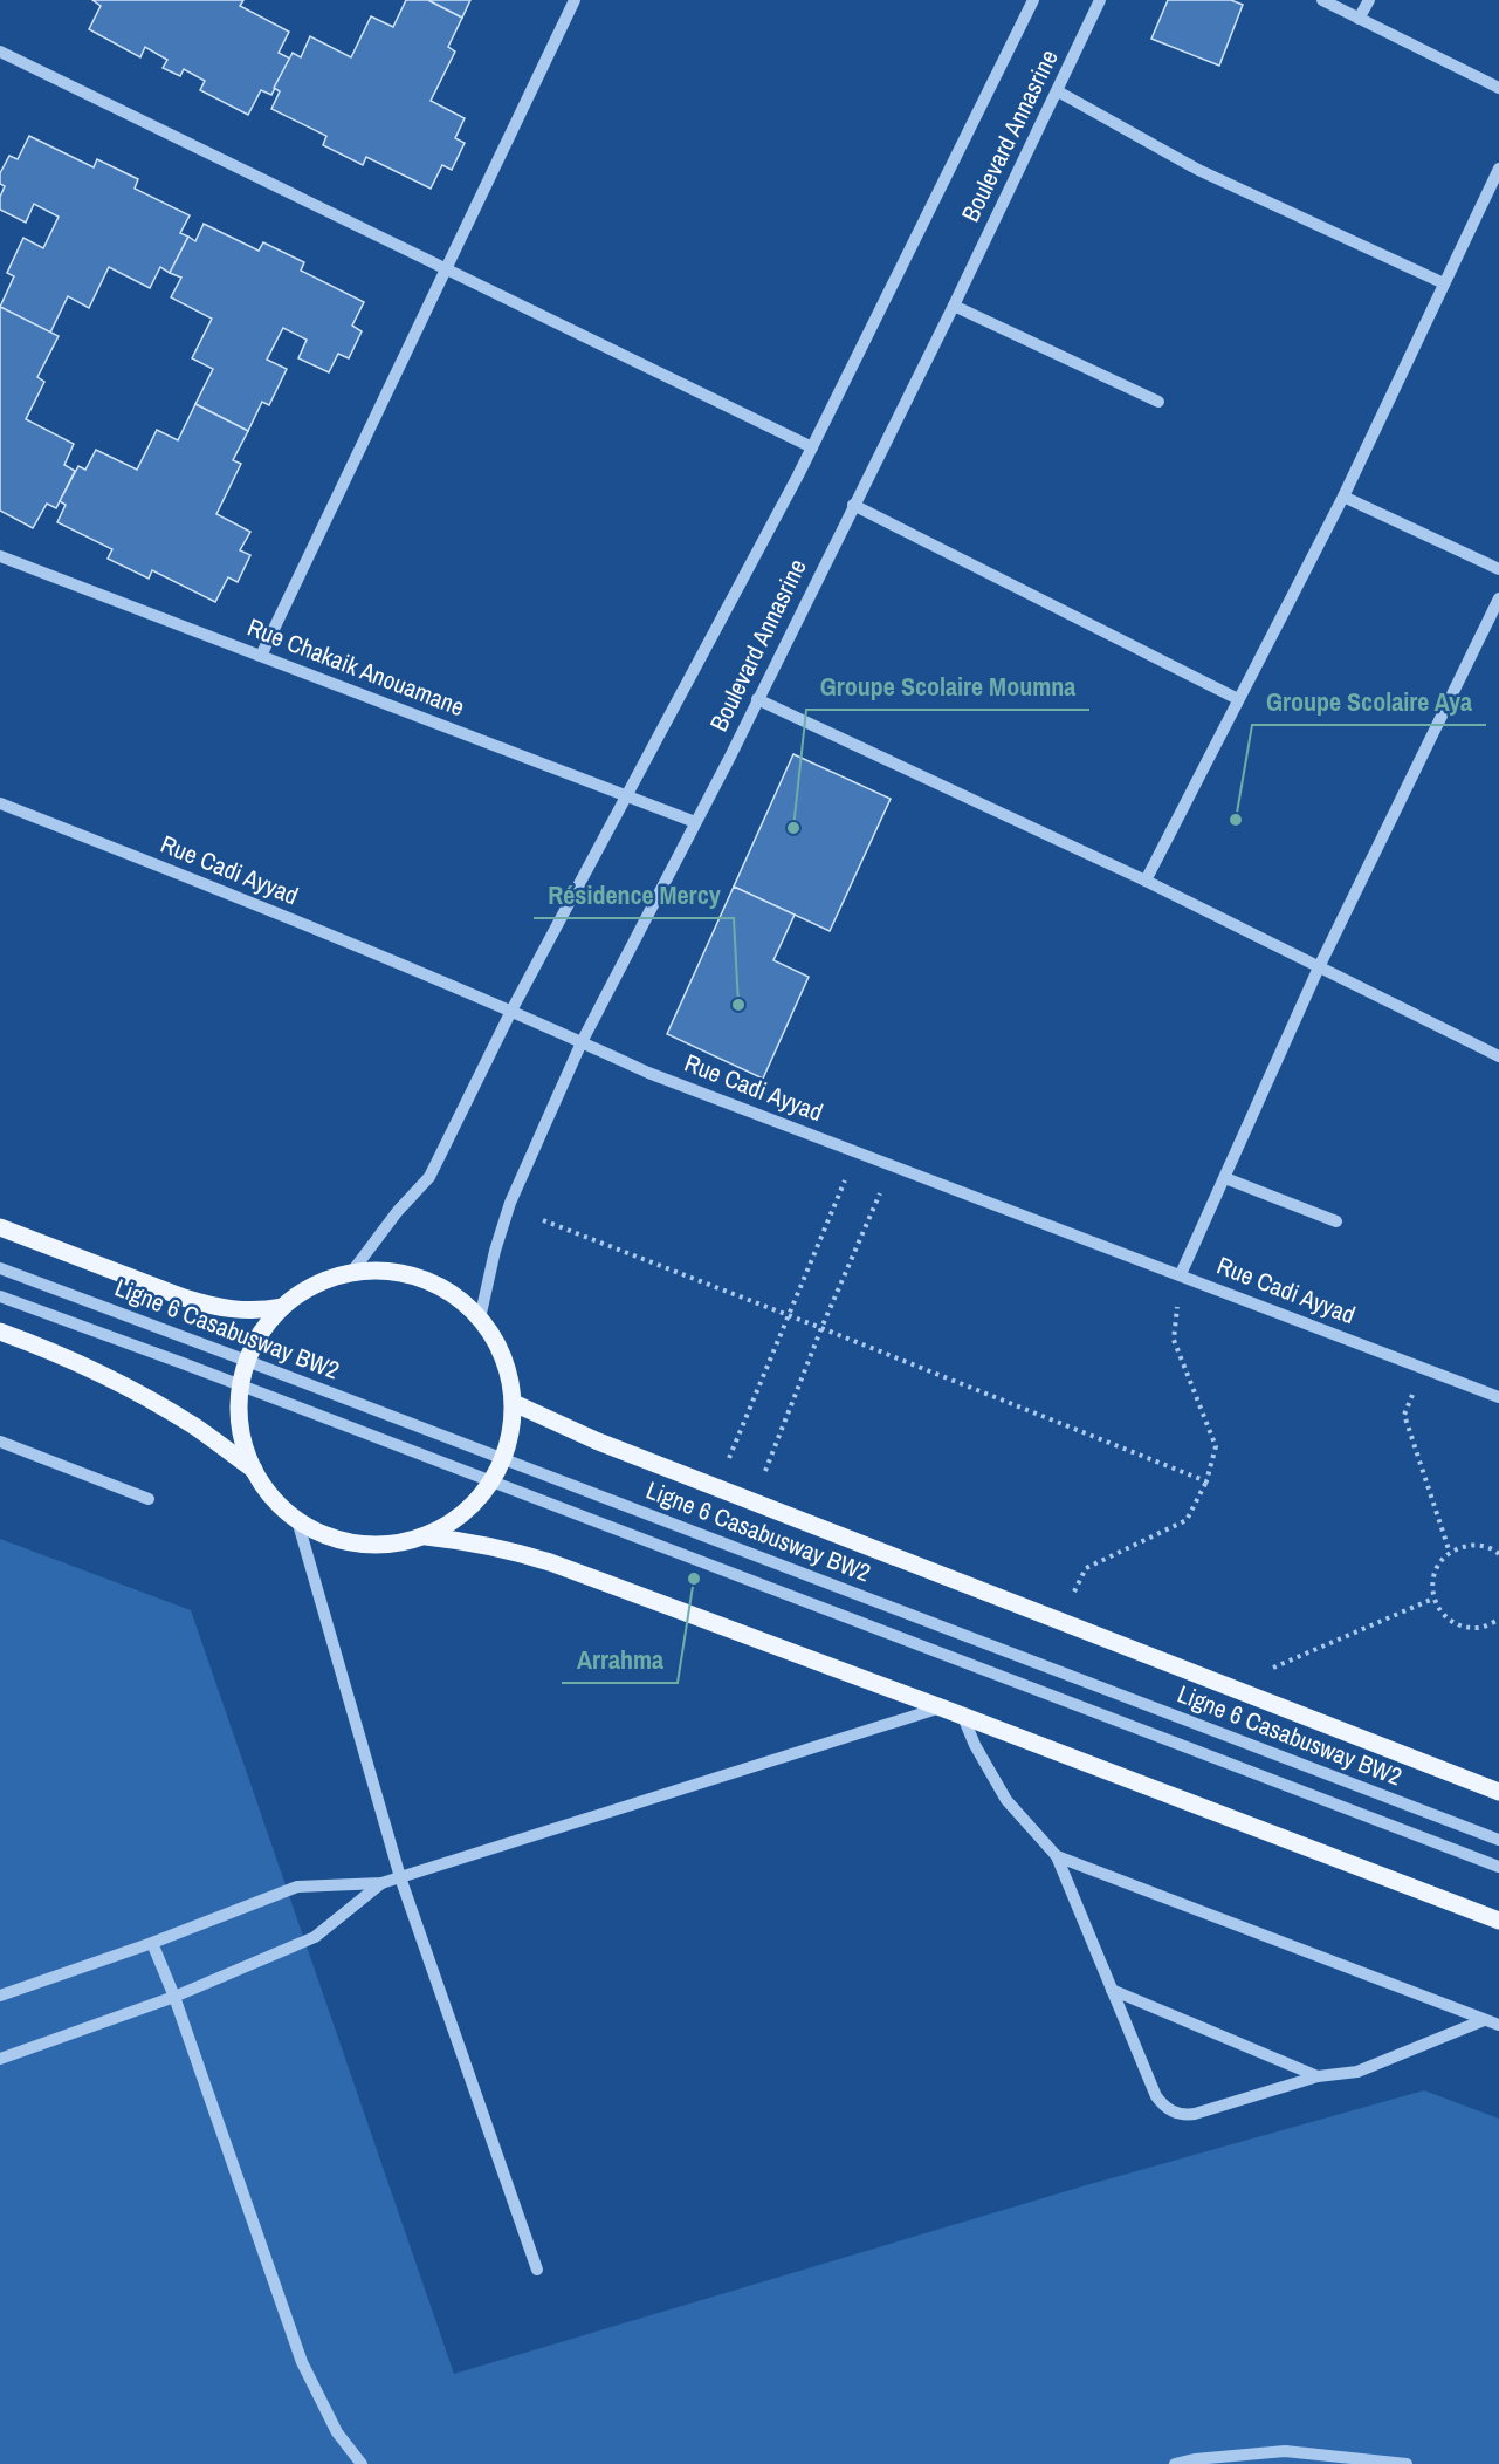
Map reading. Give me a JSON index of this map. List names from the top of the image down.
{
  "streets": {
    "street": [
      "Boulevard Annasrine",
      "Rue Chakaik Anouamane",
      "Rue Cadi Ayyad",
      "Ligne 6 Casabusway BW2"
    ]
  },
  "crossings": [
    ["Boulevard Annasrine", "Rue Chakaik Anouamane"],
    ["Boulevard Annasrine", "Rue Cadi Ayyad"]
  ],
  "places": [
    "Groupe Scolaire Aya",
    "Groupe Scolaire Moumna",
    "Résidence Mercy",
    "Arrahma"
  ]
}
